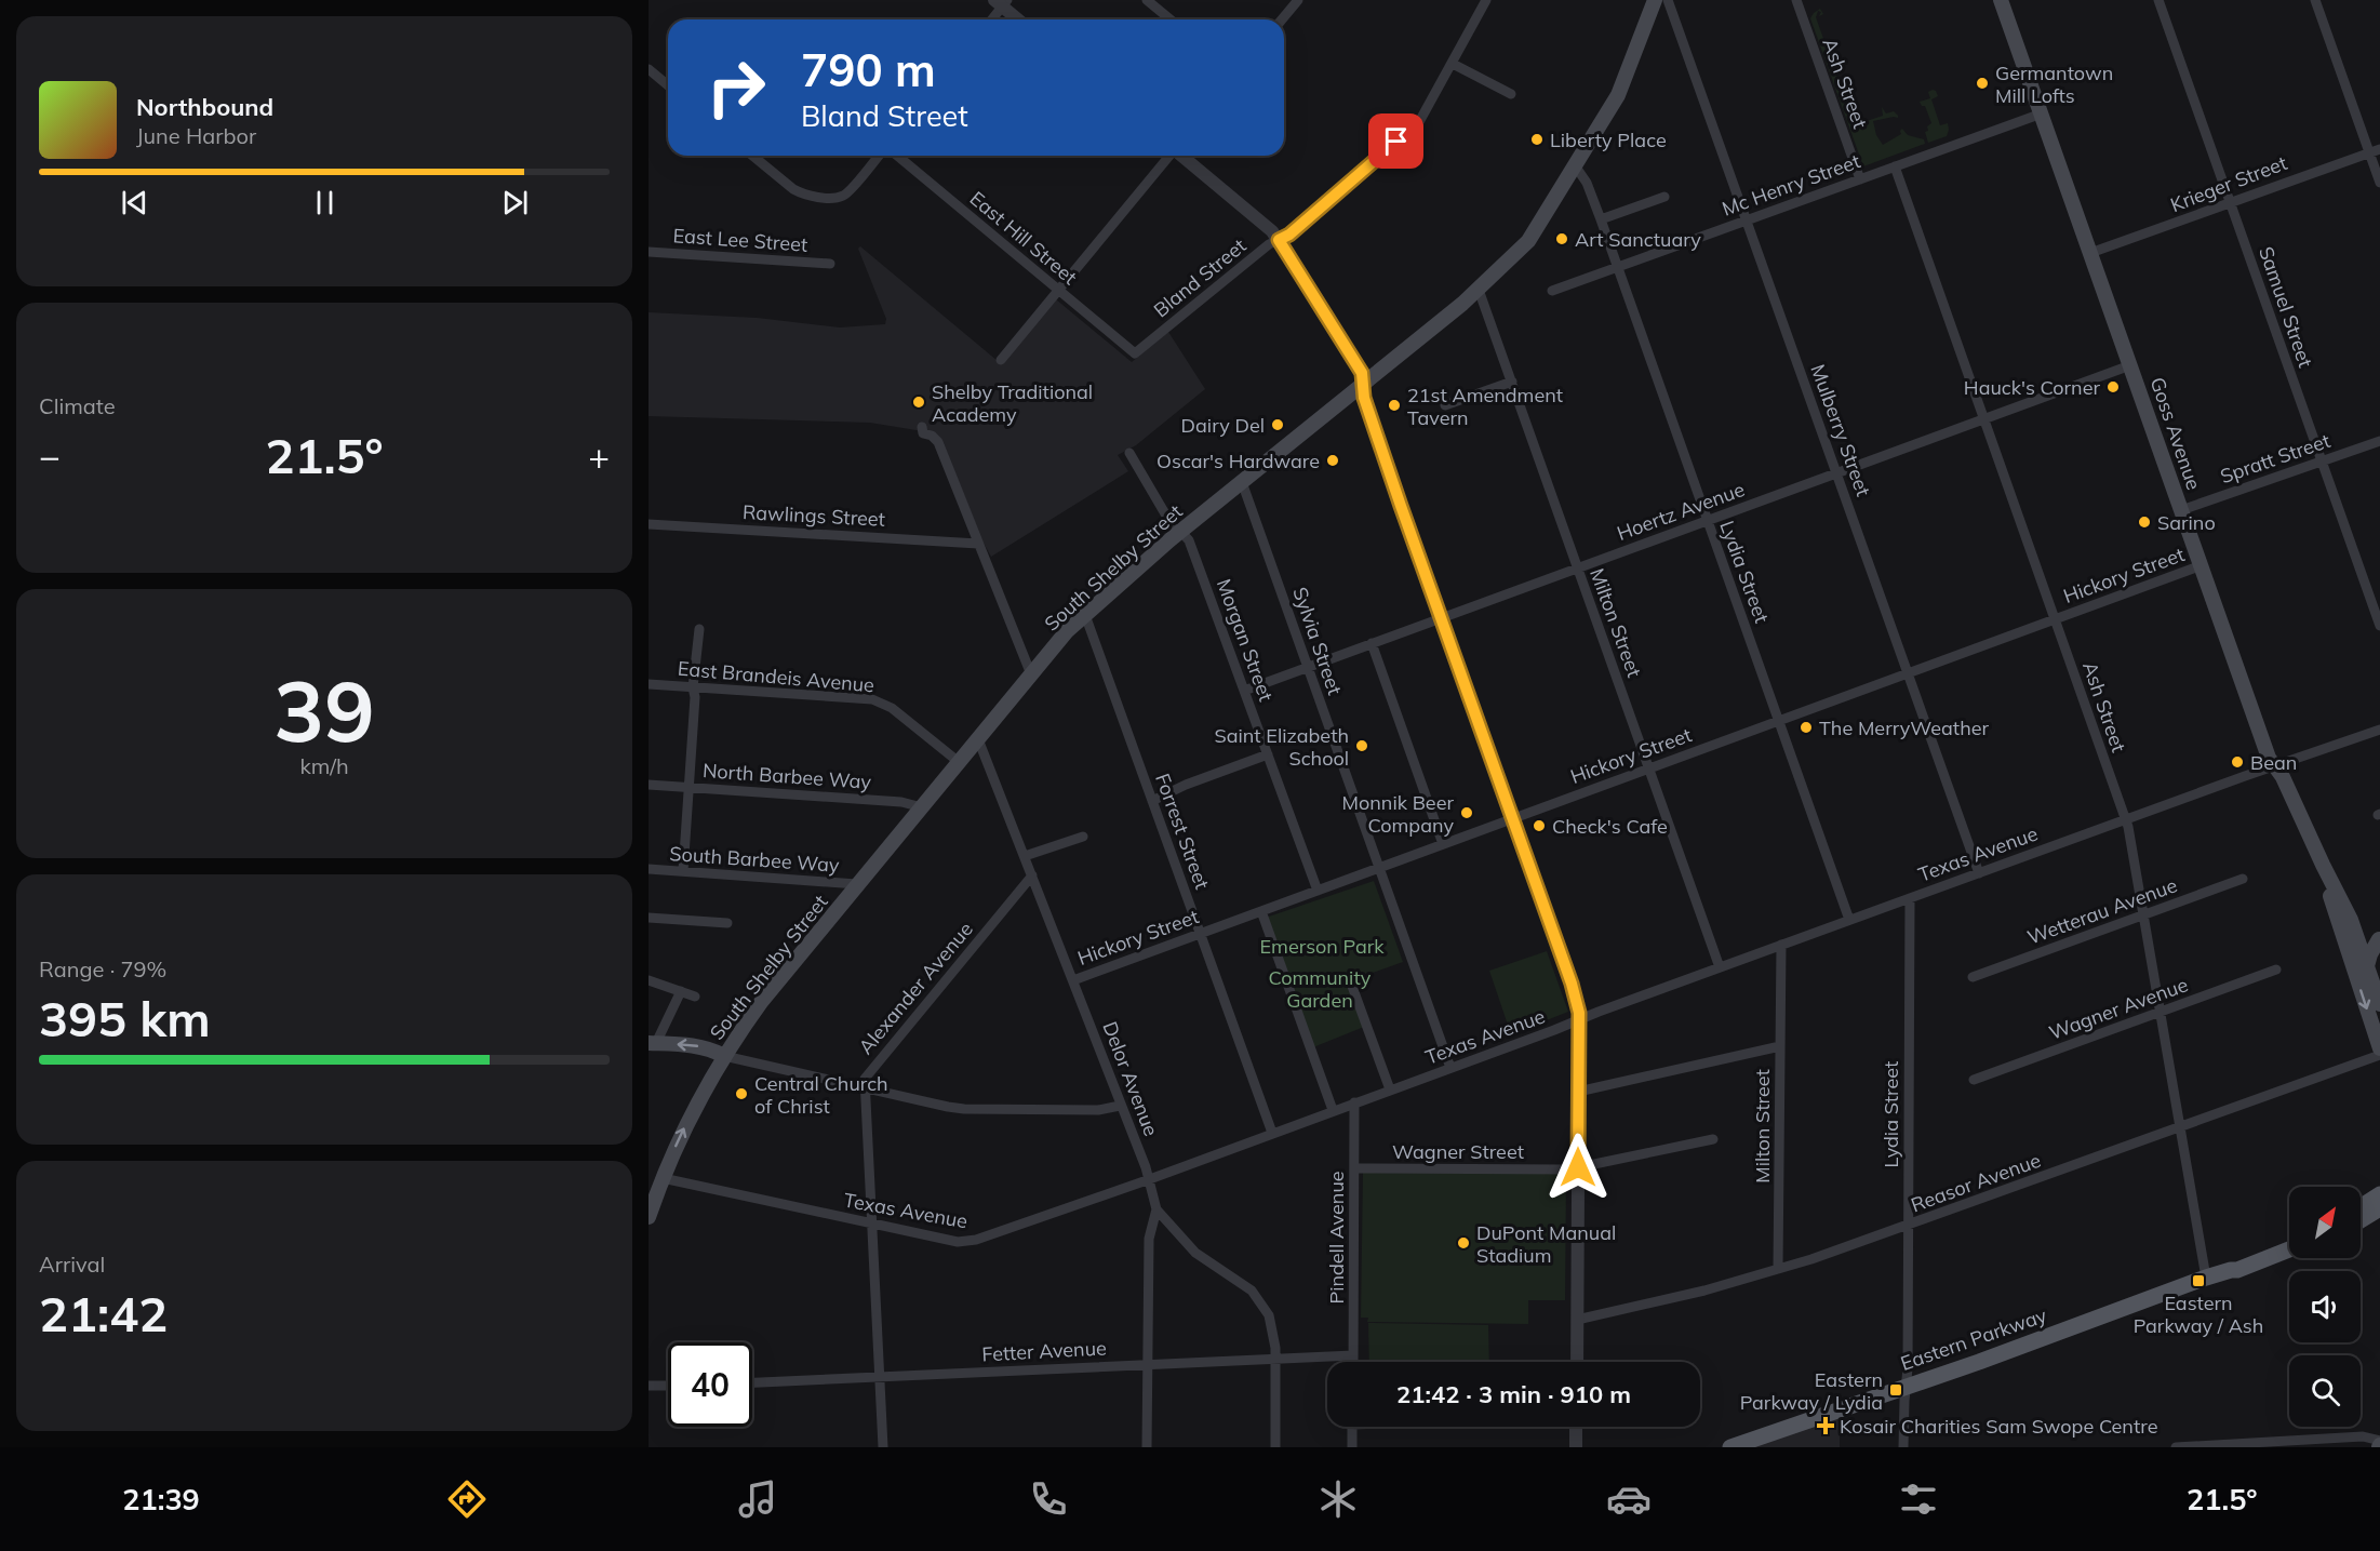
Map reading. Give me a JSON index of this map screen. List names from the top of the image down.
{
  "streets": {
    "main road": ["Goss Avenue", "South Shelby Street", "Eastern Parkway"],
    "street": [
      "Ash Street",
      "Krieger Street",
      "Mc Henry Street",
      "East Hill Street",
      "East Lee Street",
      "Bland Street",
      "Samuel Street",
      "Mulberry Street",
      "Spratt Street",
      "Hoertz Avenue",
      "Rawlings Street",
      "Lydia Street",
      "Hickory Street",
      "Milton Street",
      "Morgan Street",
      "Sylvia Street",
      "East Brandeis Avenue",
      "North Barbee Way",
      "Forrest Street",
      "Texas Avenue",
      "South Barbee Way",
      "Wetterau Avenue",
      "Alexander Avenue",
      "Wagner Avenue",
      "Delor Avenue",
      "Wagner Street",
      "Reasor Avenue",
      "Pindell Avenue",
      "Fetter Avenue"
    ]
  },
  "crossings": [
    ["Ash Street", "Mc Henry Street"],
    ["Ash Street", "Hoertz Avenue"],
    ["Ash Street", "Hickory Street"],
    ["Ash Street", "Texas Avenue"],
    ["Ash Street", "Wetterau Avenue"],
    ["Ash Street", "Wagner Avenue"],
    ["Ash Street", "Reasor Avenue"],
    ["Ash Street", "Eastern Parkway"],
    ["Krieger Street", "Samuel Street"],
    ["Krieger Street", "Goss Avenue"],
    ["Mc Henry Street", "Mulberry Street"],
    ["Mc Henry Street", "Goss Avenue"],
    ["Mc Henry Street", "Lydia Street"],
    ["East Hill Street", "Bland Street"],
    ["Samuel Street", "Spratt Street"],
    ["Mulberry Street", "Hoertz Avenue"],
    ["Mulberry Street", "Hickory Street"],
    ["Mulberry Street", "Texas Avenue"],
    ["Goss Avenue", "Spratt Street"],
    ["Goss Avenue", "Hoertz Avenue"],
    ["Goss Avenue", "Hickory Street"],
    ["Goss Avenue", "Texas Avenue"],
    ["Hoertz Avenue", "Lydia Street"],
    ["Hoertz Avenue", "Milton Street"],
    ["Hoertz Avenue", "Morgan Street"],
    ["Hoertz Avenue", "Sylvia Street"],
    ["South Shelby Street", "Lydia Street"],
    ["South Shelby Street", "Milton Street"],
    ["South Shelby Street", "Morgan Street"],
    ["South Shelby Street", "Sylvia Street"],
    ["South Shelby Street", "East Brandeis Avenue"],
    ["South Shelby Street", "North Barbee Way"],
    ["South Shelby Street", "Forrest Street"],
    ["South Shelby Street", "Texas Avenue"],
    ["South Shelby Street", "South Barbee Way"],
    ["South Shelby Street", "Delor Avenue"],
    ["Lydia Street", "Hickory Street"],
    ["Lydia Street", "Texas Avenue"],
    ["Lydia Street", "Reasor Avenue"],
    ["Lydia Street", "Eastern Parkway"],
    ["Hickory Street", "Milton Street"],
    ["Hickory Street", "Morgan Street"],
    ["Hickory Street", "Sylvia Street"],
    ["Hickory Street", "Forrest Street"],
    ["Hickory Street", "Delor Avenue"],
    ["Milton Street", "Texas Avenue"],
    ["Milton Street", "Reasor Avenue"],
    ["Sylvia Street", "Texas Avenue"],
    ["Forrest Street", "Texas Avenue"],
    ["Texas Avenue", "Alexander Avenue"],
    ["Texas Avenue", "Delor Avenue"],
    ["Texas Avenue", "Pindell Avenue"],
    ["Alexander Avenue", "Delor Avenue"],
    ["Alexander Avenue", "Fetter Avenue"],
    ["Wagner Street", "Pindell Avenue"],
    ["Pindell Avenue", "Fetter Avenue"]
  ],
  "parks": ["Emerson Park", "Community Garden"],
  "places": {
    "other": [
      "Germantown Mill Lofts",
      "Liberty Place",
      "Art Sanctuary",
      "Hauck's Corner",
      "Shelby Traditional Academy",
      "21st Amendment Tavern",
      "Dairy Del",
      "Oscar's Hardware",
      "Sarino",
      "The MerryWeather",
      "Saint Elizabeth School",
      "Bean",
      "Monnik Beer Company",
      "Check's Cafe",
      "Central Church of Christ",
      "DuPont Manual Stadium"
    ],
    "transit": ["Eastern Parkway / Ash", "Eastern Parkway / Lydia"],
    "health": ["Kosair Charities Sam Swope Centre"]
  },
  "north": "top right",
  "page": {
    "turn": ["790 m", "Bland Street"],
    "song": ["Northbound", "June Harbor"],
    "tile": [
      "Climate",
      ["39", "km/h"],
      ["Range · 79%", "395 km"],
      ["Arrival", "21:42"]
    ],
    "heat": ["−", "21.5°", "+"],
    "limit": "40",
    "trip": "21:42 · 3 min · 910 m",
    "tabs": ["21:39", "21.5°"]
  }
}
